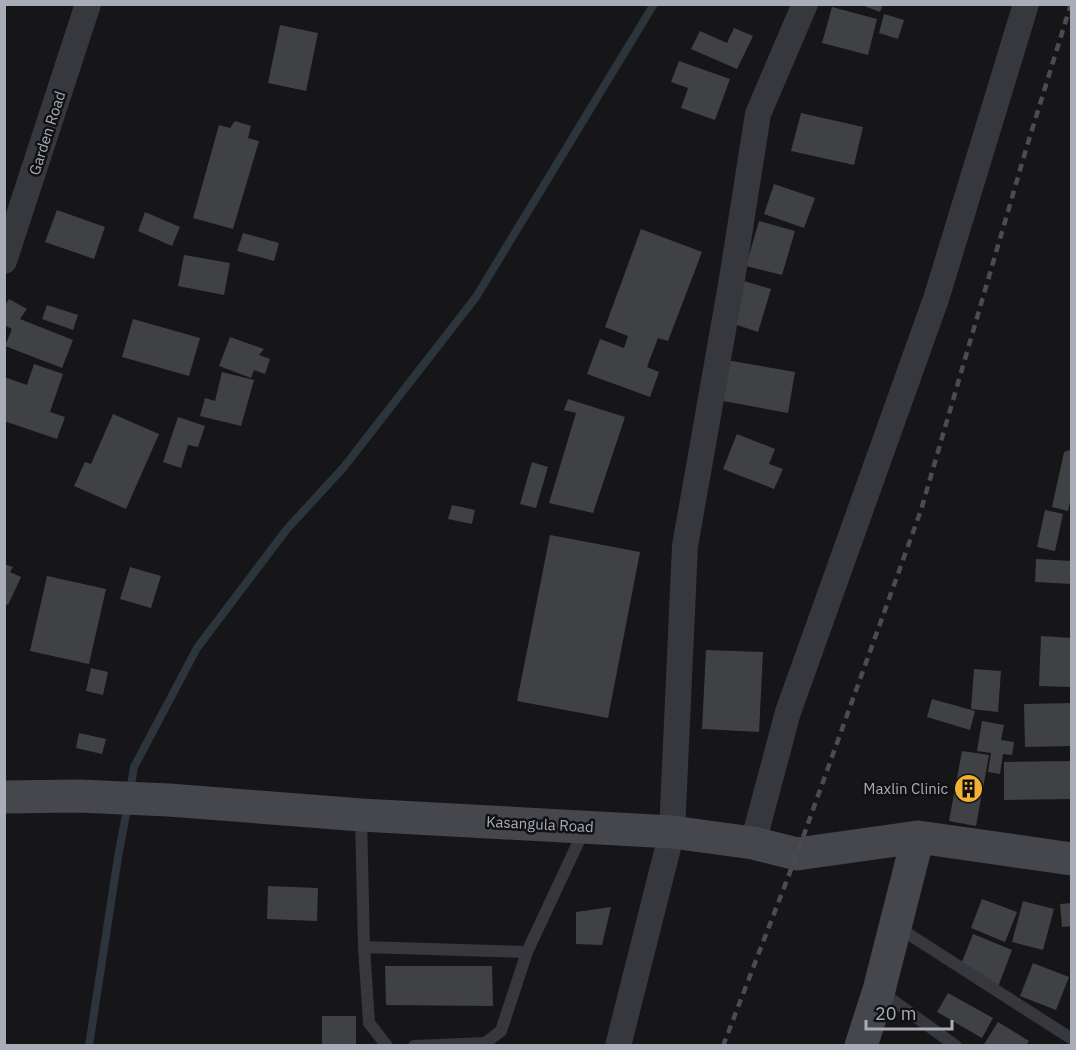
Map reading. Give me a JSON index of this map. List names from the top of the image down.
{
  "streets": {
    "main road": ["Kasangula Road"],
    "street": ["Garden Road"]
  },
  "places": {
    "building": ["Maxlin Clinic"]
  },
  "scale_bar": "20 m"
}
